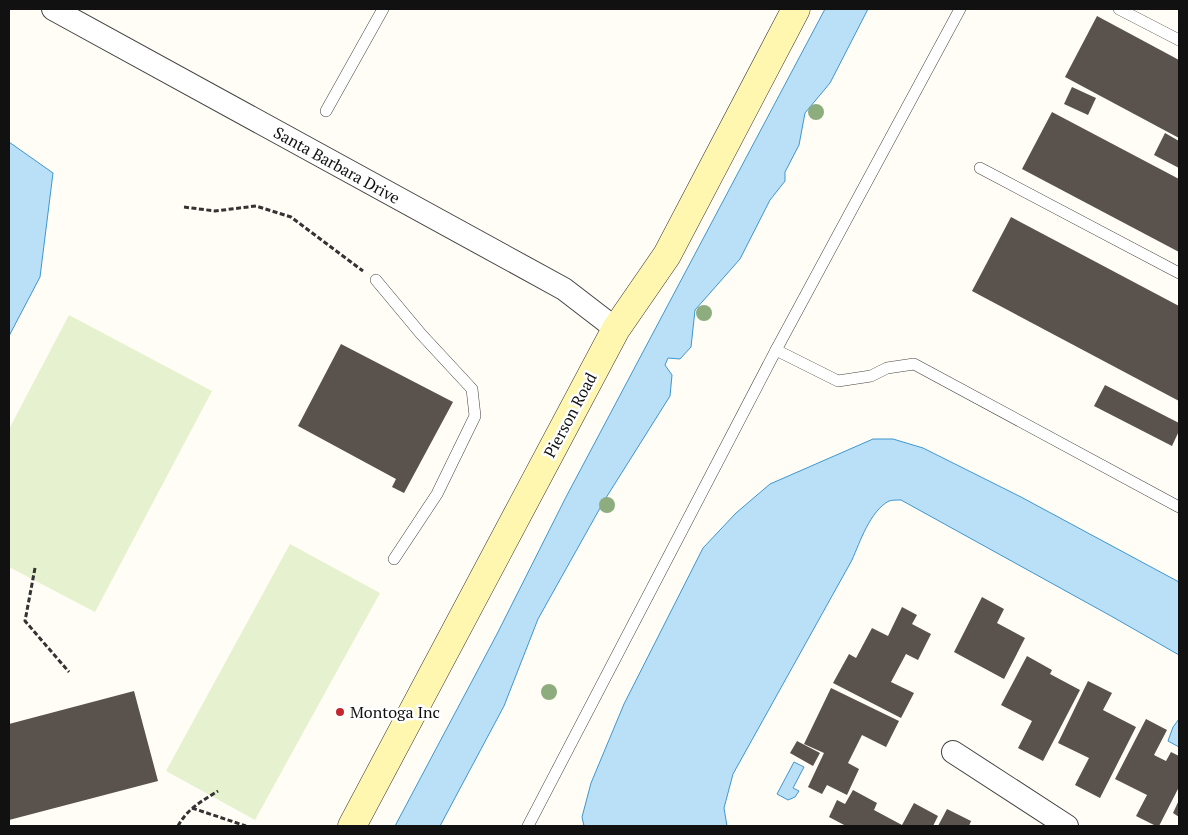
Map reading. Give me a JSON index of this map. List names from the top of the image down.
{
  "streets": {
    "street": ["Santa Barbara Drive", "Pierson Road"]
  },
  "crossings": [
    ["Santa Barbara Drive", "Pierson Road"]
  ],
  "places": ["Montoga Inc"]
}
